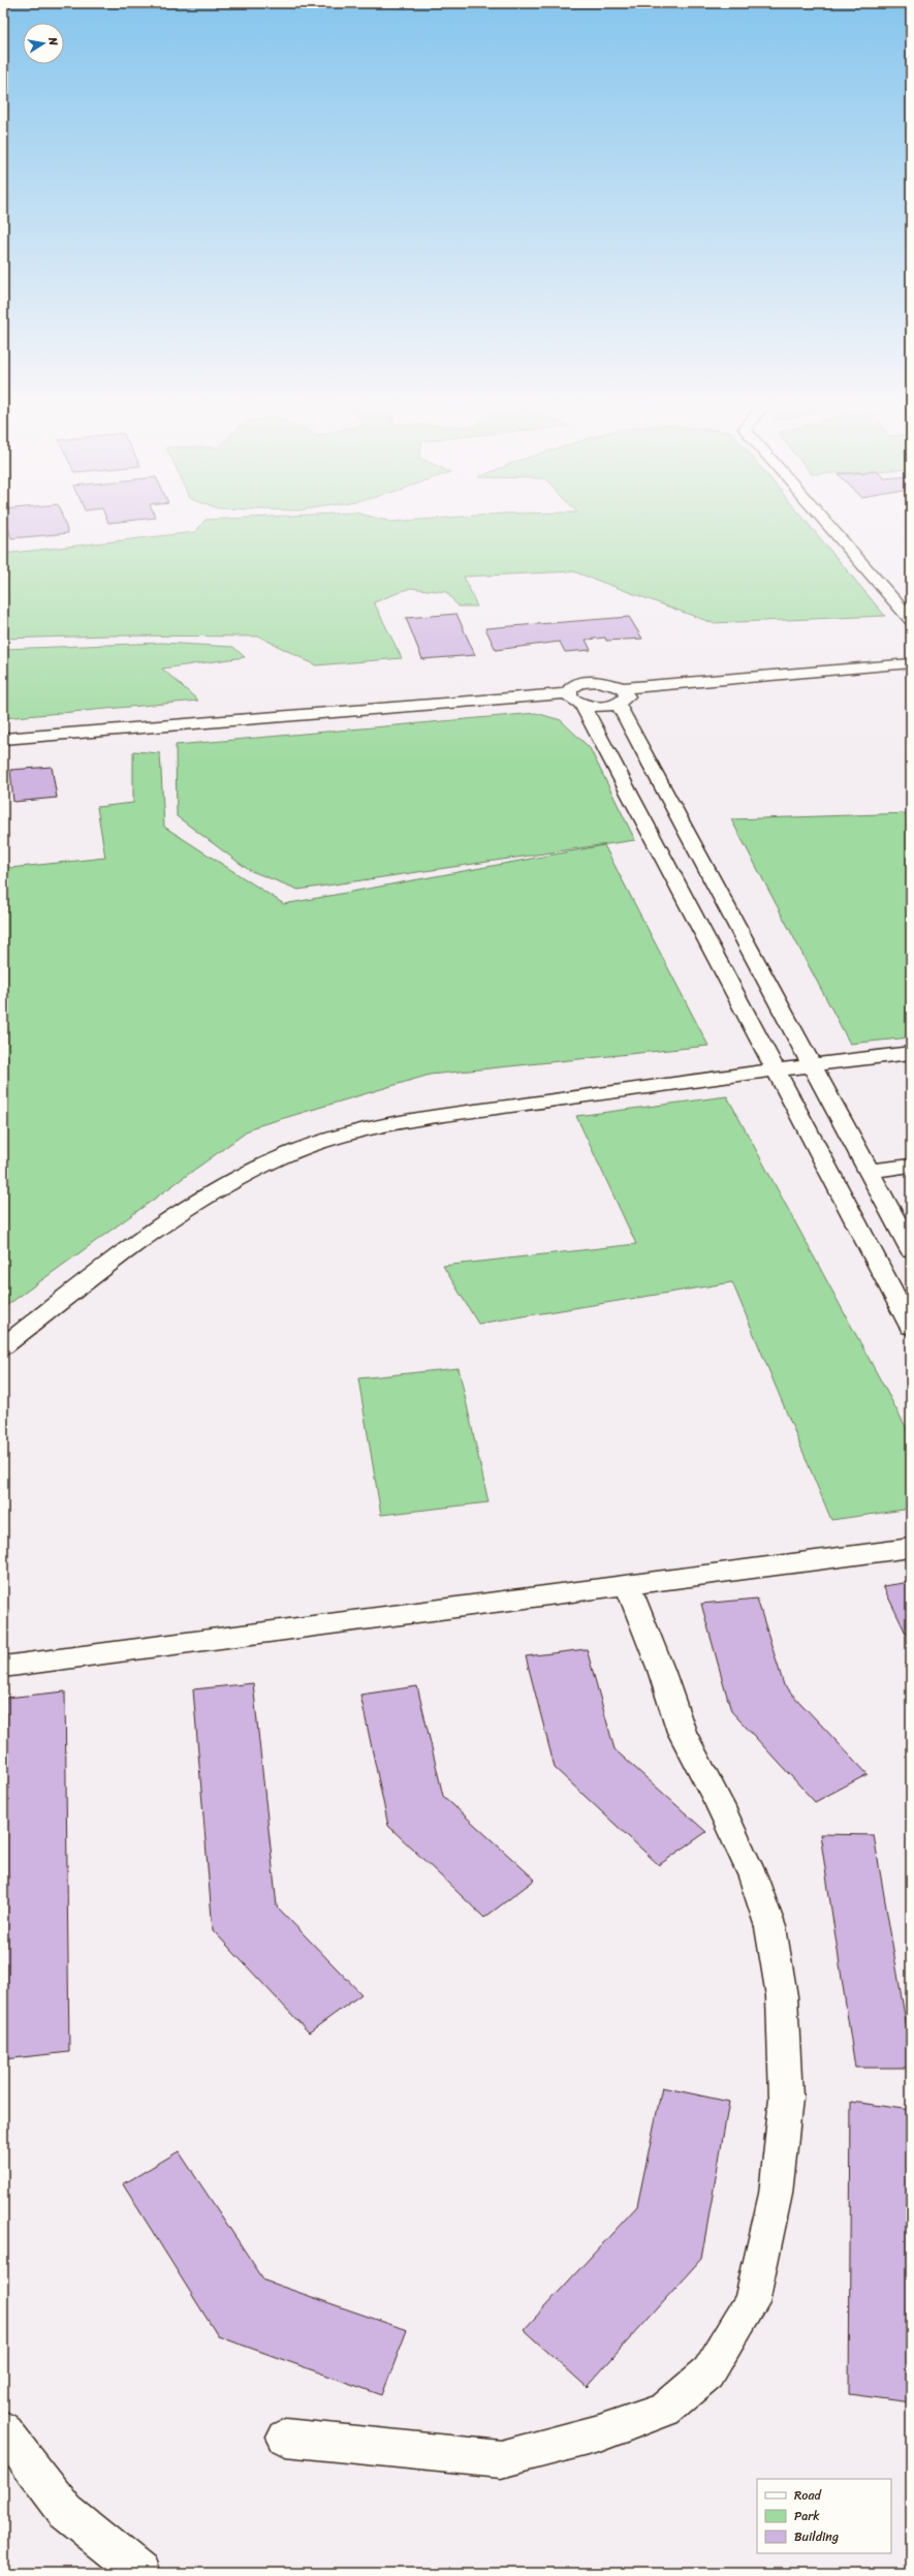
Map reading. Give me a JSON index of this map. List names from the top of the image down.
{
  "legend": ["Road", "Park", "Building"],
  "north": "right"
}
